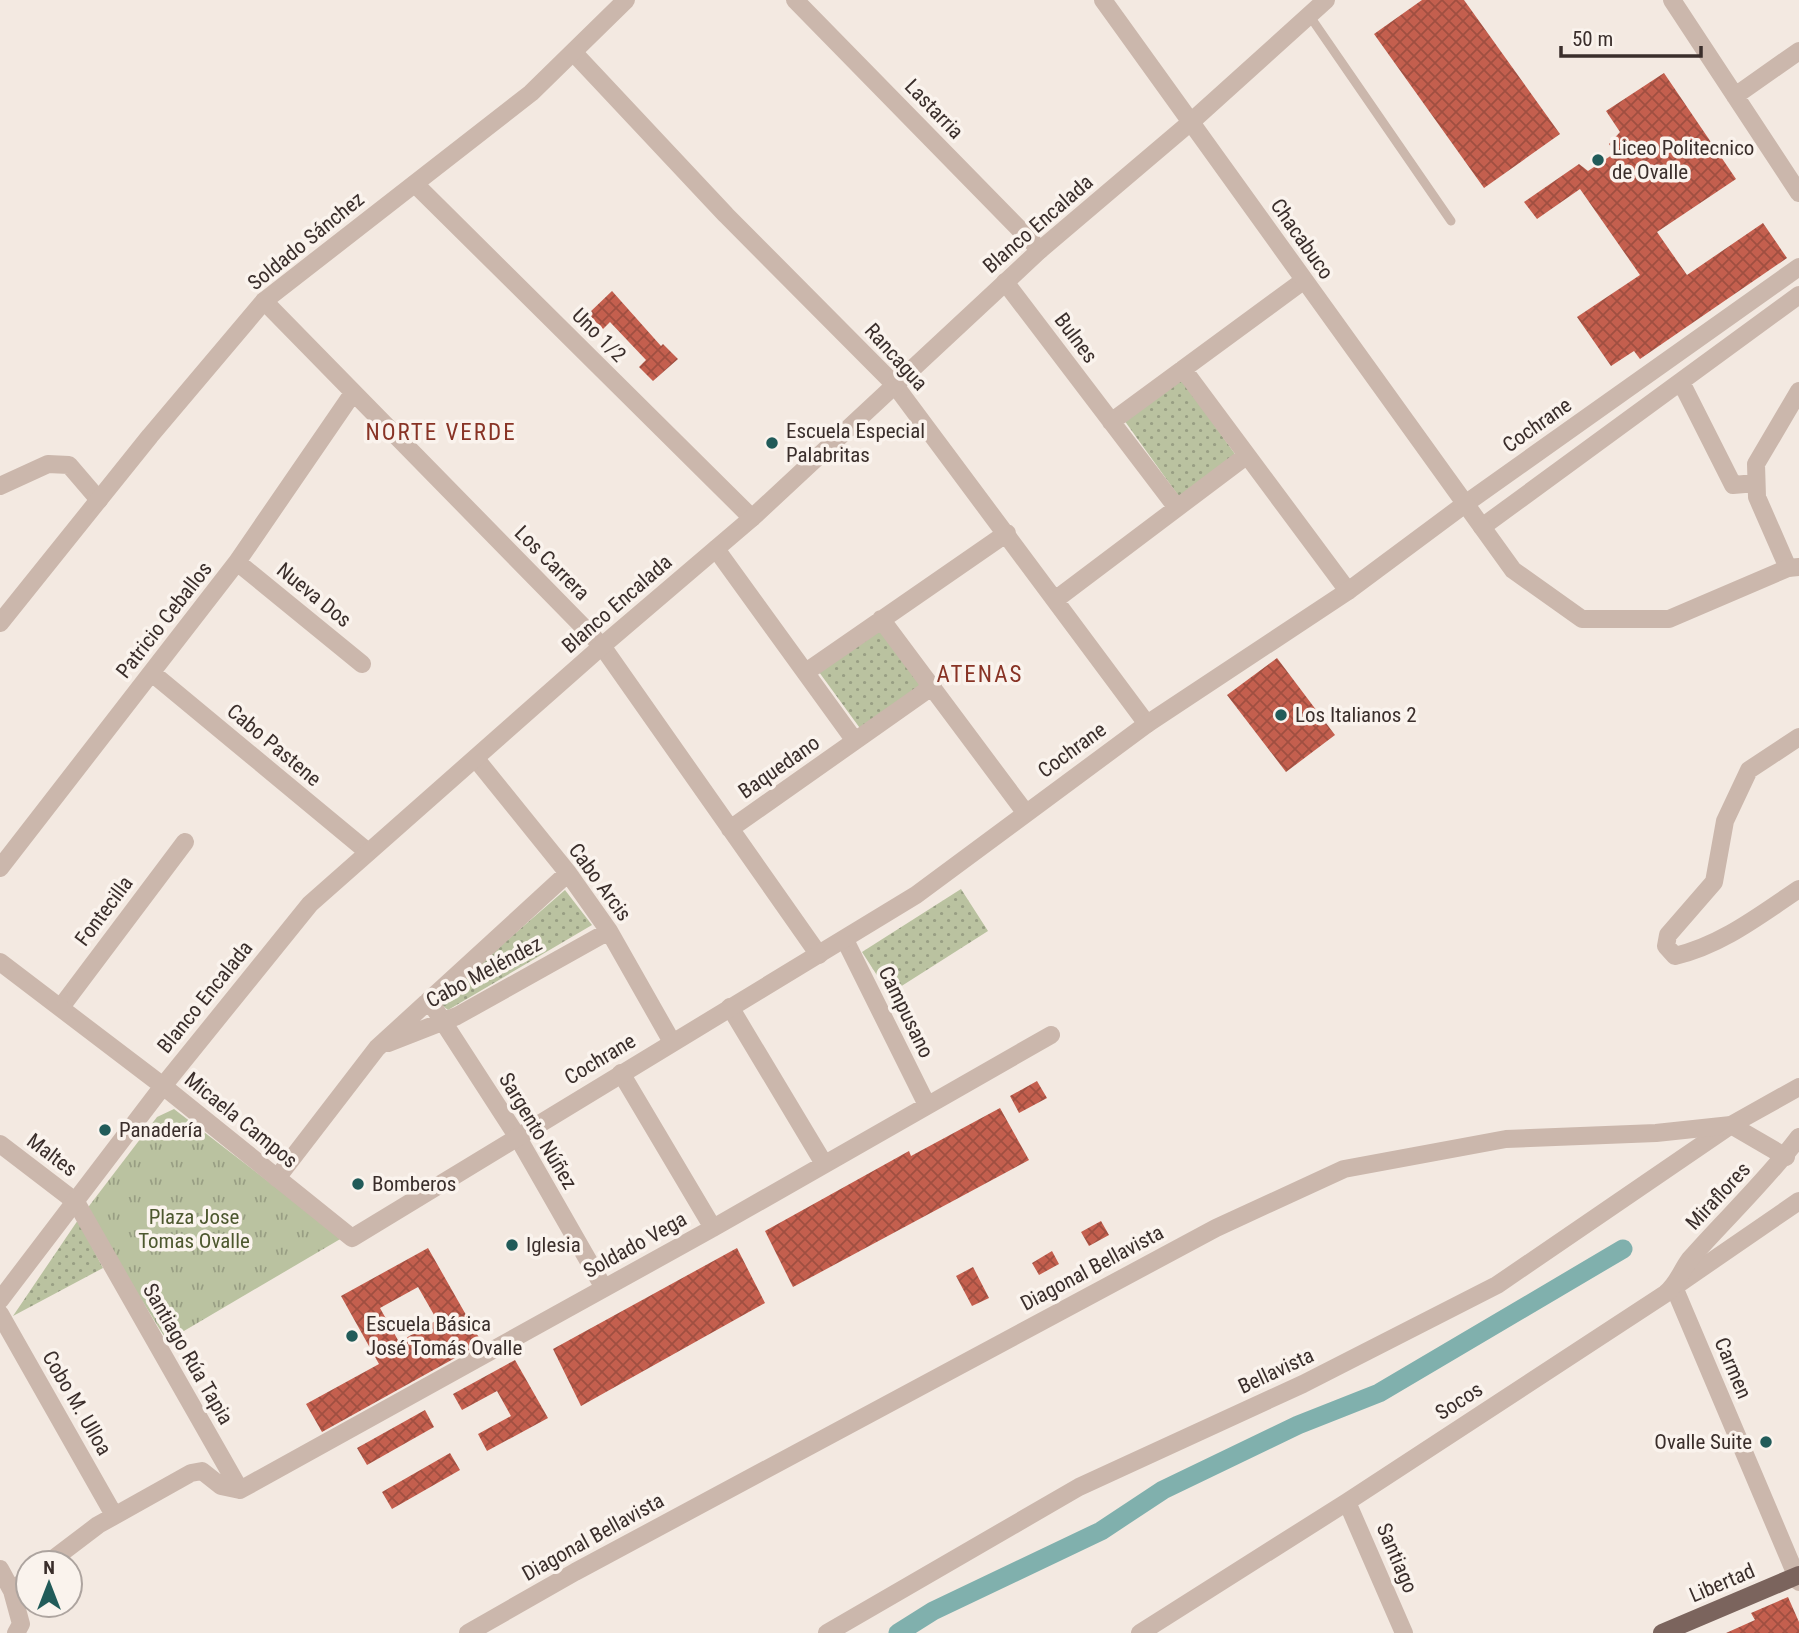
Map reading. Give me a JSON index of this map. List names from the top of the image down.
{
  "streets": {
    "main road": ["Libertad"],
    "street": [
      "Lastarria",
      "Blanco Encalada",
      "Chacabuco",
      "Soldado Sánchez",
      "Uno 1/2",
      "Bulnes",
      "Rancagua",
      "Cochrane",
      "Los Carrera",
      "Nueva Dos",
      "Patricio Ceballos",
      "Cabo Pastene",
      "Baquedano",
      "Cabo Arcis",
      "Fontecilla",
      "Cabo Meléndez",
      "Campusano",
      "Micaela Campos",
      "Sargento Núñez",
      "Maltes",
      "Miraflores",
      "Soldado Vega",
      "Diagonal Bellavista",
      "Santiago Rúa Tapia",
      "Carmen",
      "Bellavista",
      "Socos",
      "Cobo M. Ulloa",
      "Santiago"
    ]
  },
  "crossings": [
    ["Lastarria", "Blanco Encalada"],
    ["Blanco Encalada", "Chacabuco"],
    ["Blanco Encalada", "Uno 1/2"],
    ["Blanco Encalada", "Bulnes"],
    ["Blanco Encalada", "Rancagua"],
    ["Blanco Encalada", "Los Carrera"],
    ["Blanco Encalada", "Cabo Pastene"],
    ["Blanco Encalada", "Baquedano"],
    ["Blanco Encalada", "Cabo Arcis"],
    ["Blanco Encalada", "Micaela Campos"],
    ["Blanco Encalada", "Maltes"],
    ["Blanco Encalada", "Santiago Rúa Tapia"],
    ["Blanco Encalada", "Cobo M. Ulloa"],
    ["Chacabuco", "Cochrane"],
    ["Soldado Sánchez", "Uno 1/2"],
    ["Soldado Sánchez", "Rancagua"],
    ["Soldado Sánchez", "Los Carrera"],
    ["Rancagua", "Cochrane"],
    ["Cochrane", "Los Carrera"],
    ["Cochrane", "Cabo Arcis"],
    ["Cochrane", "Campusano"],
    ["Cochrane", "Micaela Campos"],
    ["Cochrane", "Sargento Núñez"],
    ["Los Carrera", "Patricio Ceballos"],
    ["Los Carrera", "Baquedano"],
    ["Nueva Dos", "Patricio Ceballos"],
    ["Patricio Ceballos", "Cabo Pastene"],
    ["Cabo Arcis", "Cabo Meléndez"],
    ["Fontecilla", "Micaela Campos"],
    ["Cabo Meléndez", "Micaela Campos"],
    ["Cabo Meléndez", "Sargento Núñez"],
    ["Campusano", "Soldado Vega"],
    ["Sargento Núñez", "Soldado Vega"],
    ["Maltes", "Santiago Rúa Tapia"],
    ["Miraflores", "Carmen"],
    ["Miraflores", "Socos"],
    ["Soldado Vega", "Santiago Rúa Tapia"],
    ["Diagonal Bellavista", "Bellavista"],
    ["Carmen", "Socos"],
    ["Carmen", "Libertad"],
    ["Socos", "Santiago"]
  ],
  "districts": ["NORTE VERDE", "ATENAS"],
  "parks": ["Plaza Jose Tomas Ovalle"],
  "places": [
    "Liceo Politecnico de Ovalle",
    "Escuela Especial Palabritas",
    "Los Italianos 2",
    "Panadería",
    "Bomberos",
    "Iglesia",
    "Escuela Básica José Tomás Ovalle",
    "Ovalle Suite"
  ],
  "scale_bar": "50 m",
  "north": "top"
}
